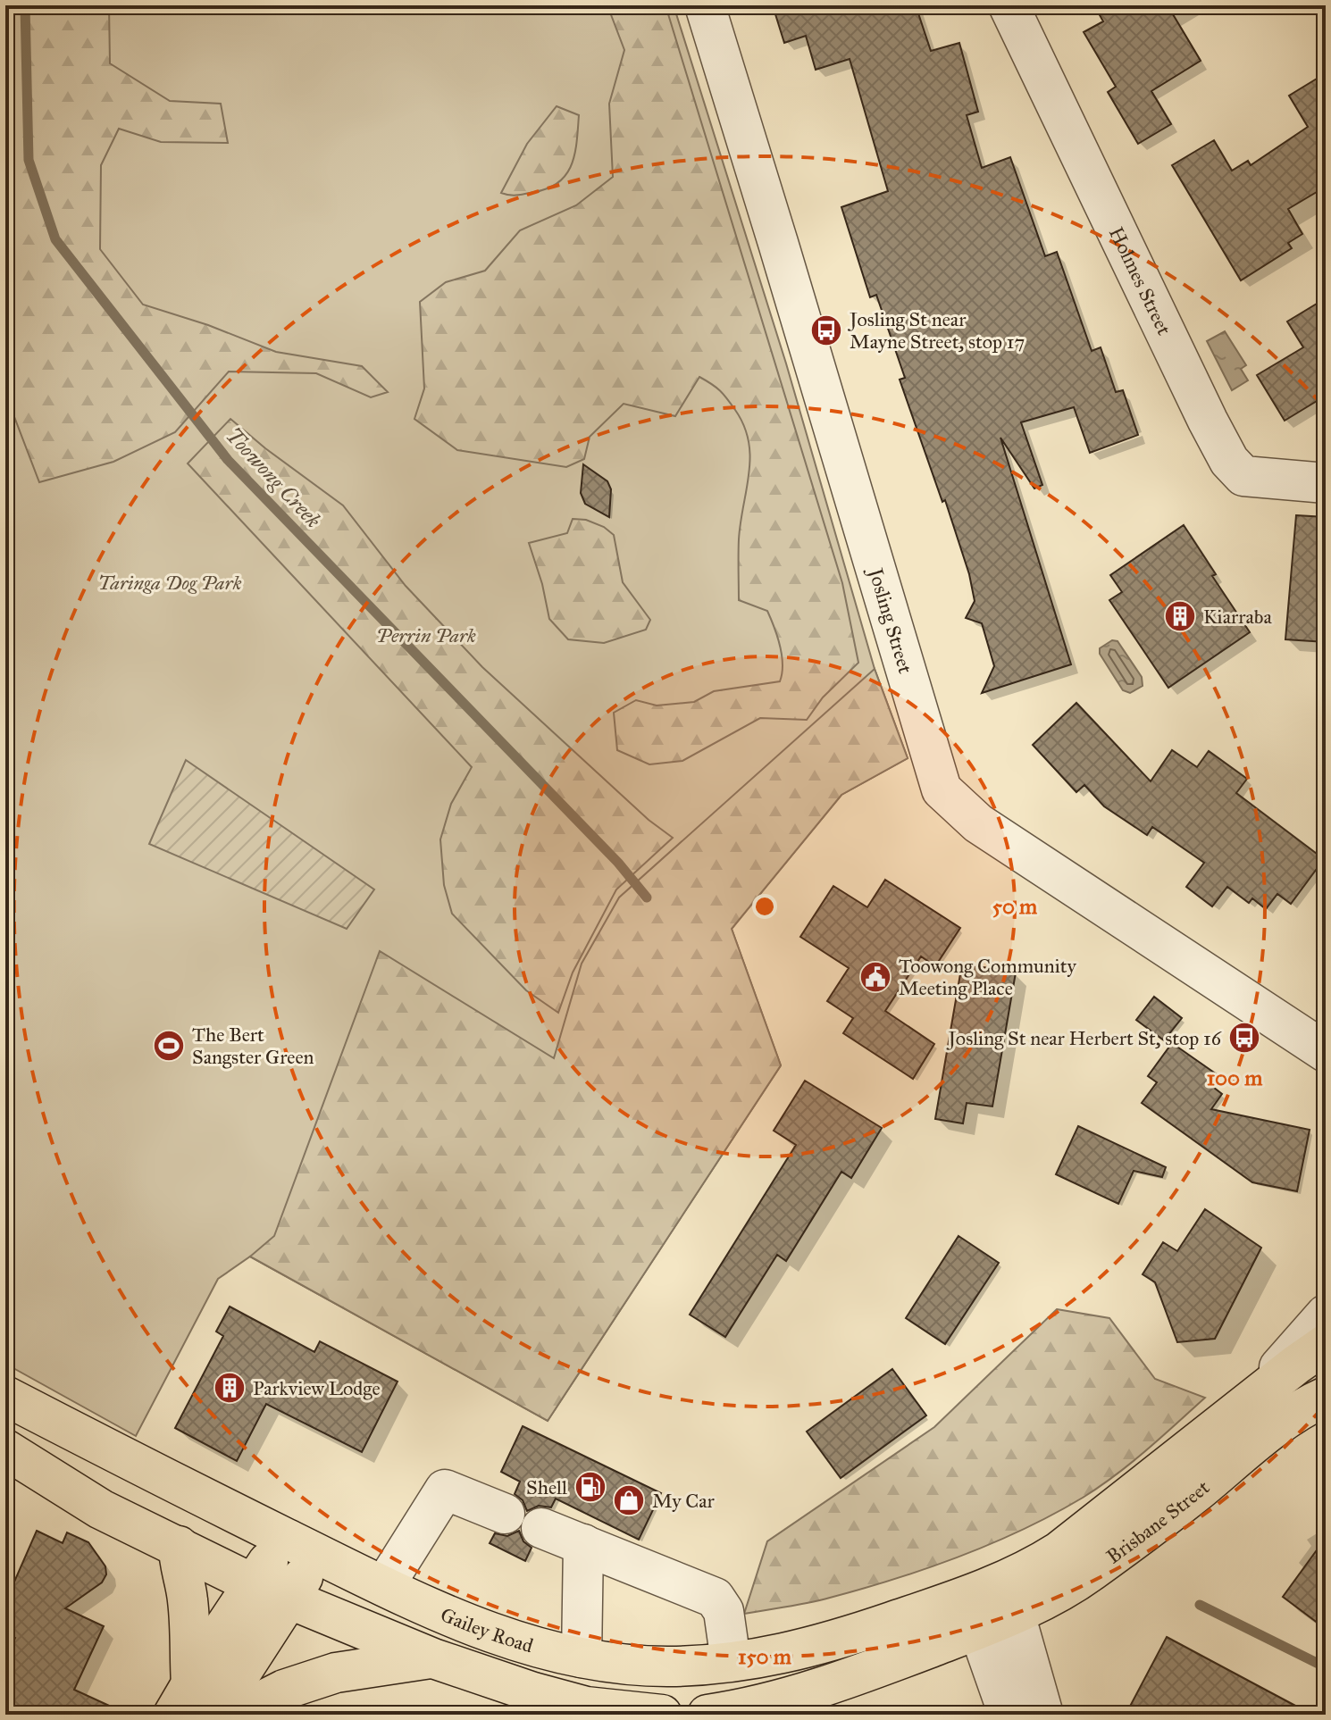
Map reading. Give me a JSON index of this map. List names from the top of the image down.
{
  "streets": {
    "main road": ["Brisbane Street", "Gailey Road"],
    "street": ["Holmes Street", "Josling Street"]
  },
  "crossings": [
    ["Brisbane Street", "Gailey Road"]
  ],
  "water": ["Toowong Creek"],
  "parks": ["Taringa Dog Park", "Perrin Park"],
  "places": {
    "bus stop": ["Josling St near Mayne Street, stop 17", "Josling St near Herbert St, stop 16"],
    "building": ["Kiarraba", "Parkview Lodge"],
    "public building": ["Toowong Community Meeting Place"],
    "sports": ["The Bert Sangster Green"],
    "fuel station": ["Shell"],
    "shop": ["My Car"]
  },
  "rings": ["50 m", "100 m", "150 m"]
}
